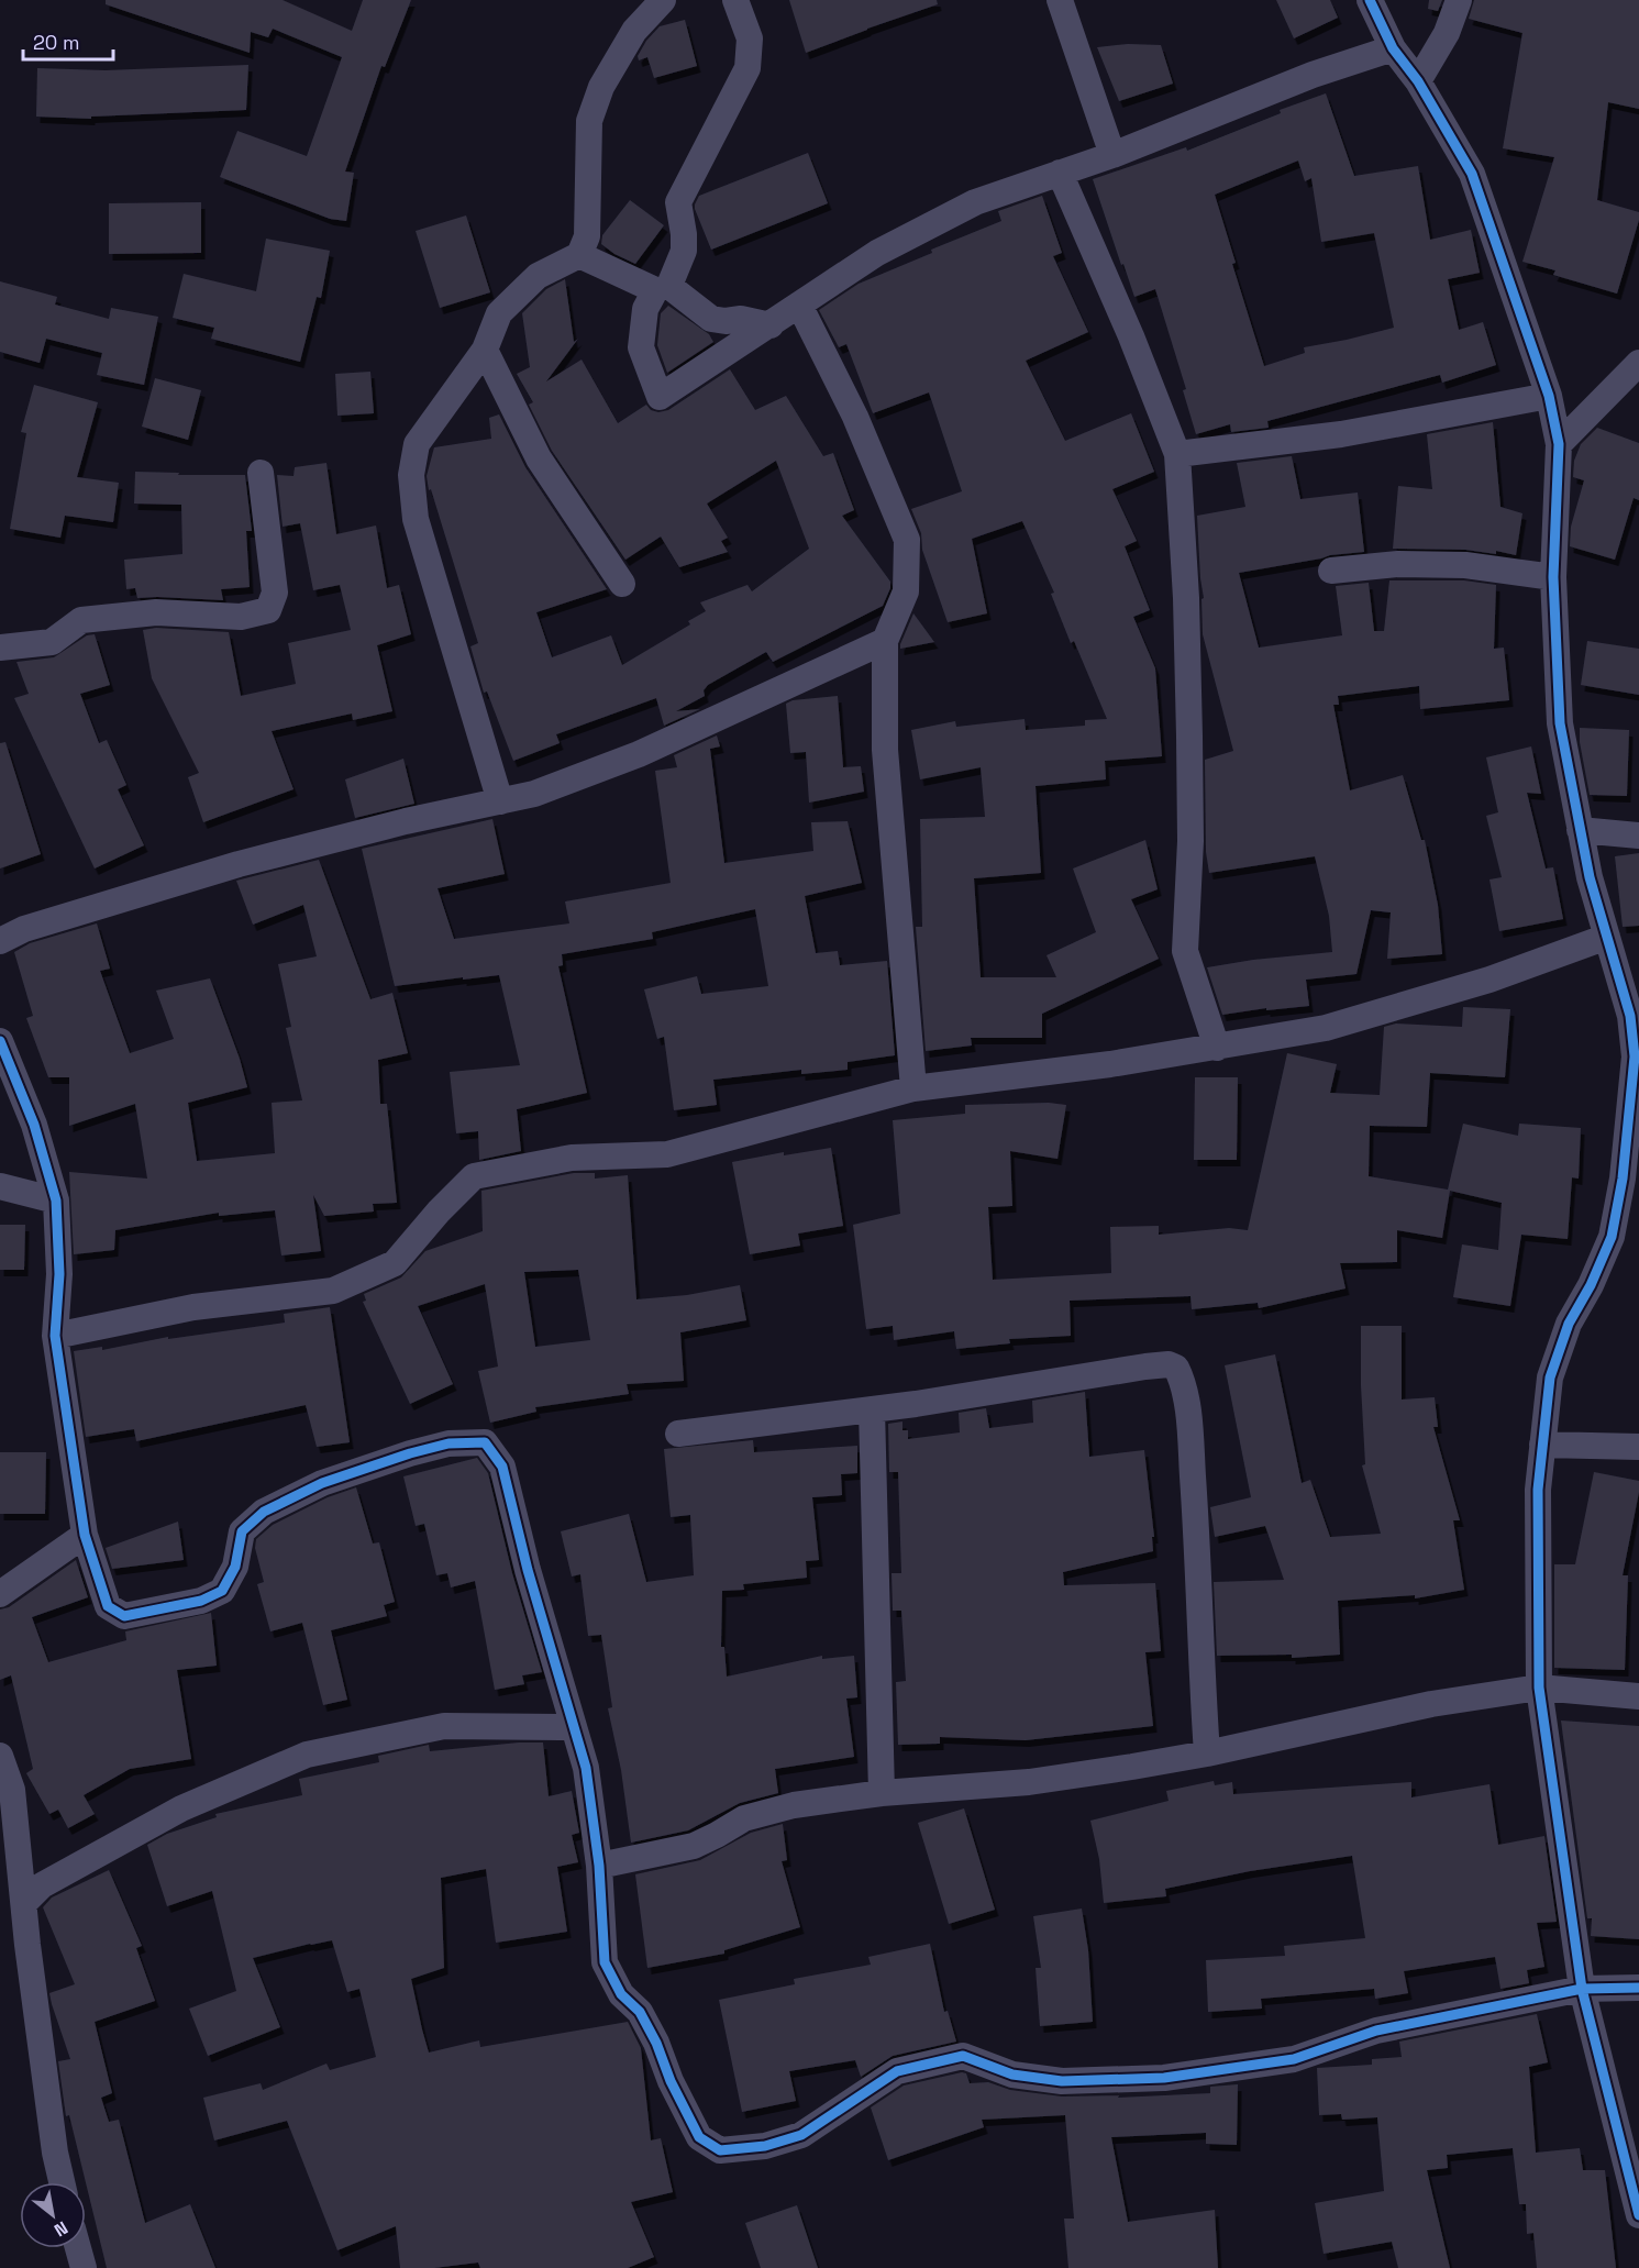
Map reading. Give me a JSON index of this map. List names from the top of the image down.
{
  "scale_bar": "20 m",
  "north": "bottom right"
}
